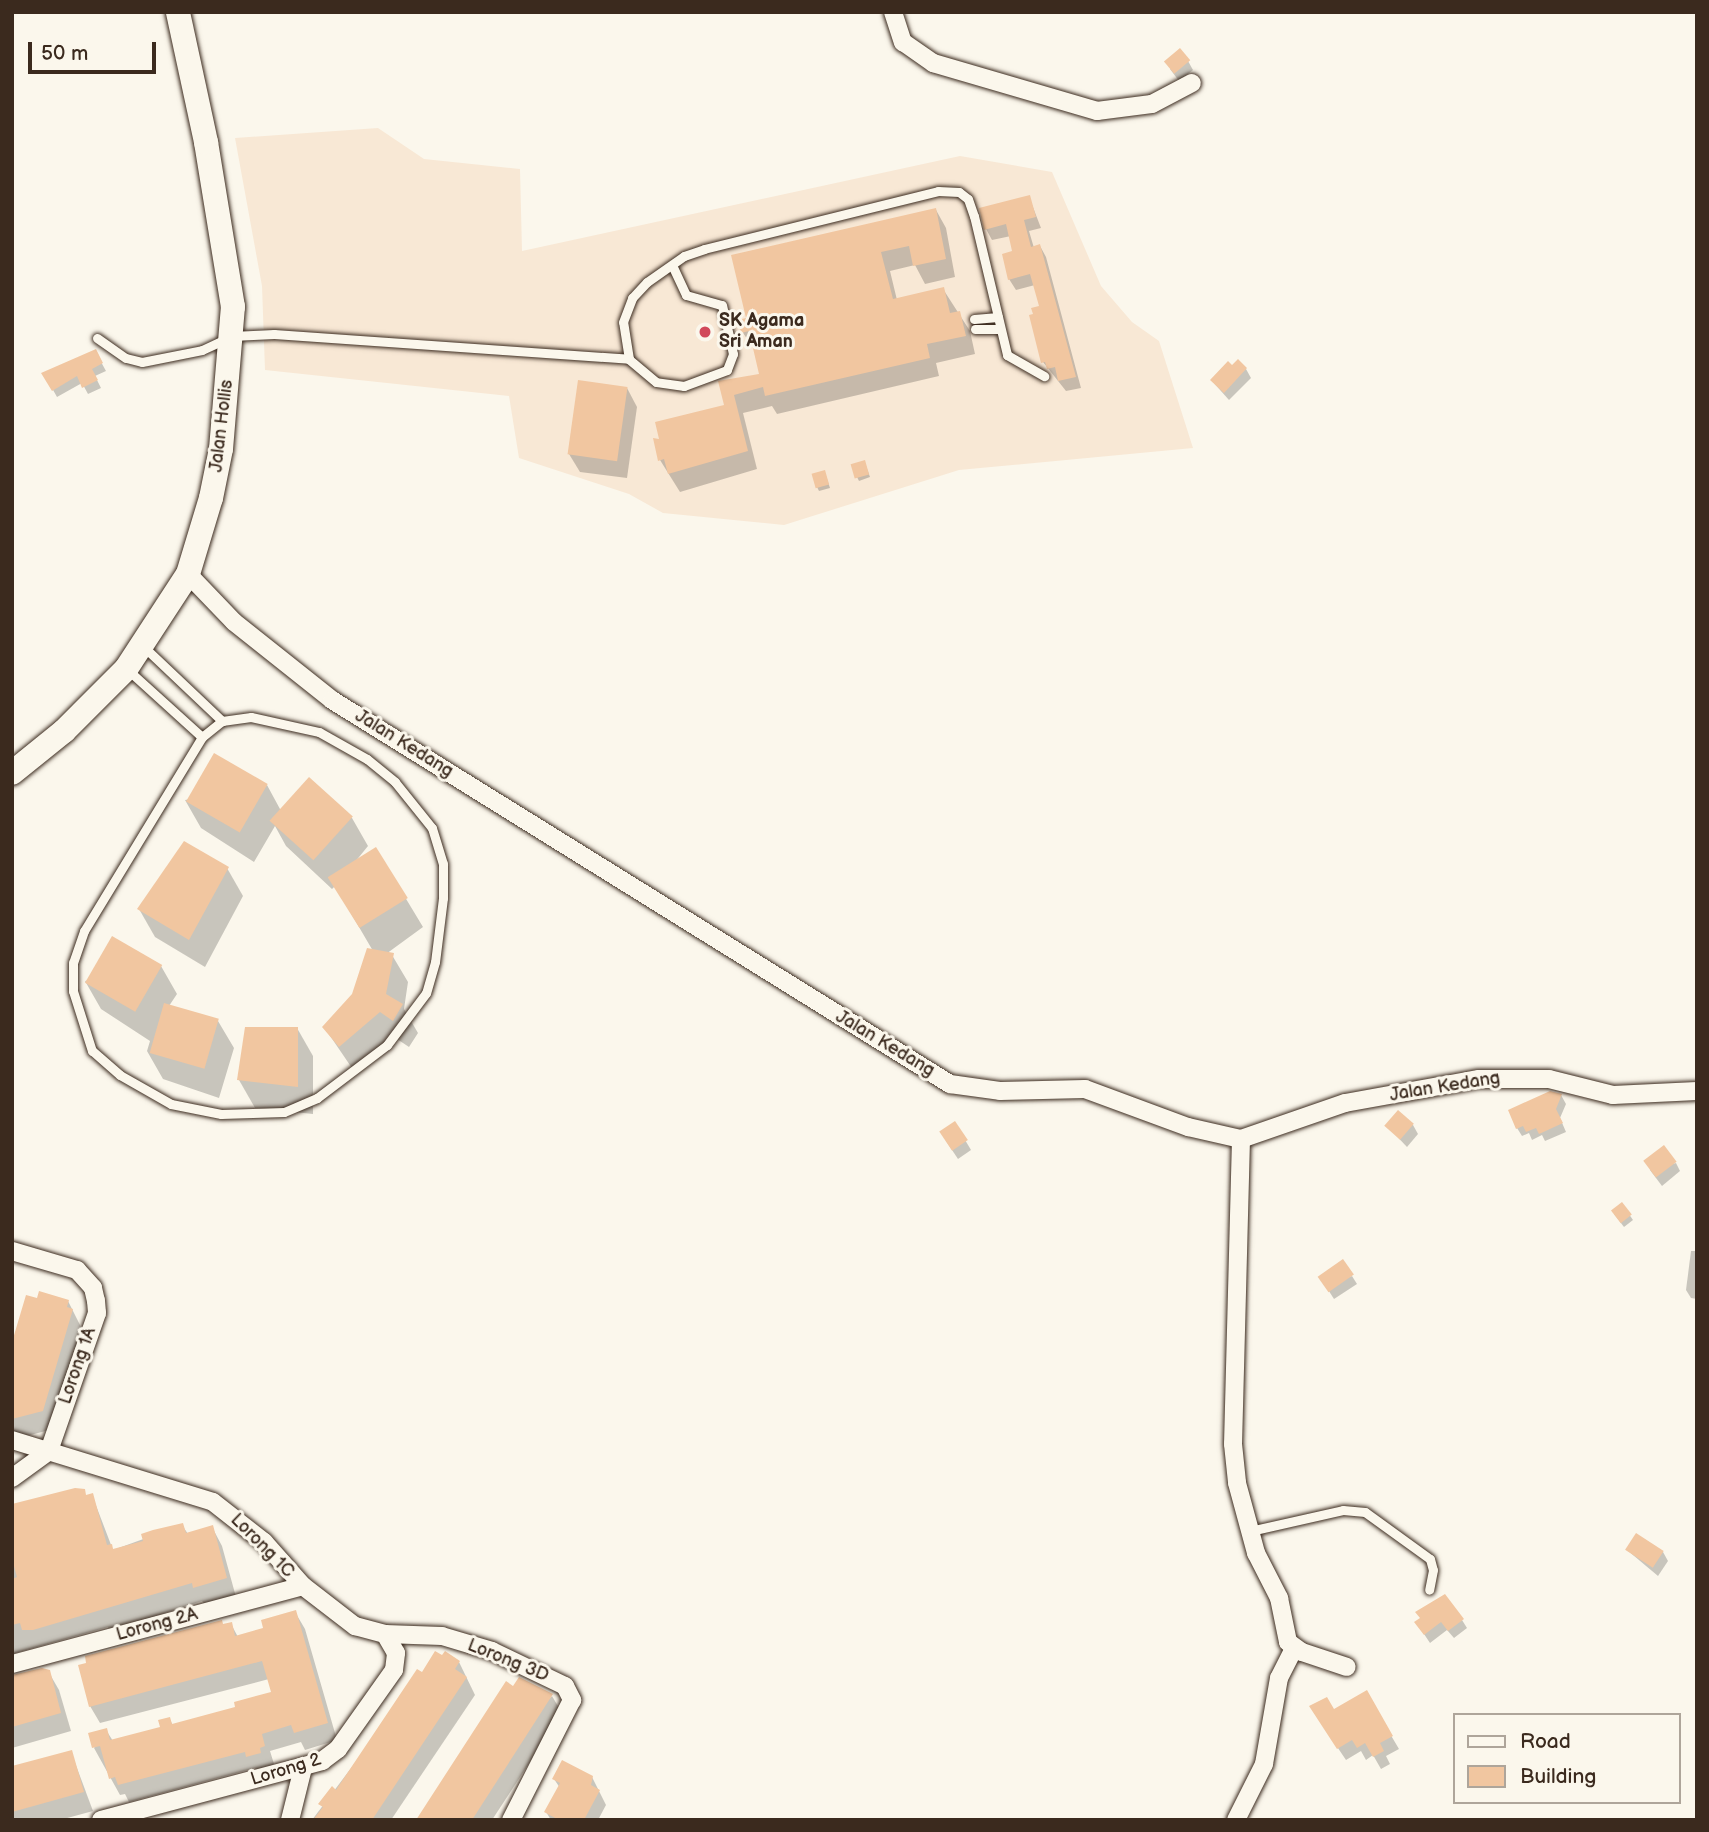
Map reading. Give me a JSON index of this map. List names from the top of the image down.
{
  "streets": {
    "main road": ["Jalan Hollis"],
    "street": [
      "Jalan Kedang",
      "Lorong 1A",
      "Lorong 1C",
      "Lorong 2A",
      "Lorong 3D",
      "Lorong 2"
    ]
  },
  "crossings": [
    ["Jalan Hollis", "Jalan Kedang"],
    ["Lorong 1A", "Lorong 1C"],
    ["Lorong 1C", "Lorong 2A"],
    ["Lorong 1C", "Lorong 3D"],
    ["Lorong 1C", "Lorong 2"],
    ["Lorong 3D", "Lorong 2"]
  ],
  "places": ["SK Agama Sri Aman"],
  "legend": ["Road", "Building"],
  "scale_bar": "50 m"
}
